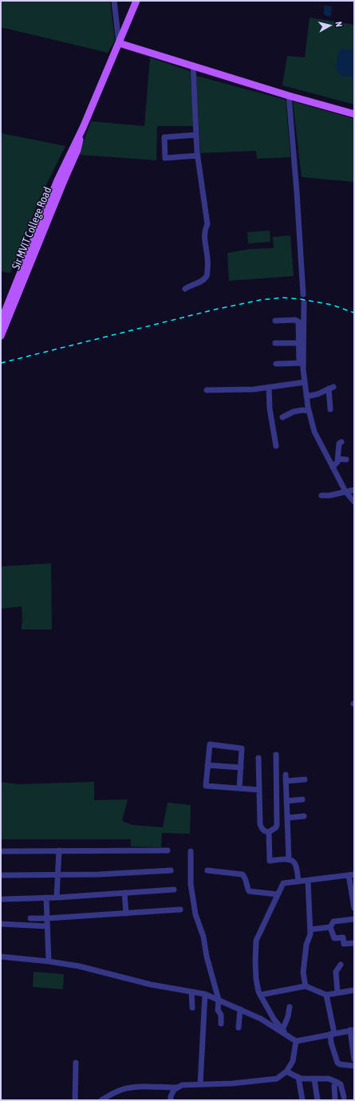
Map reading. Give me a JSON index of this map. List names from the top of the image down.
{
  "streets": {
    "main road": ["Sir MVIT College Road"]
  },
  "north": "right"
}
